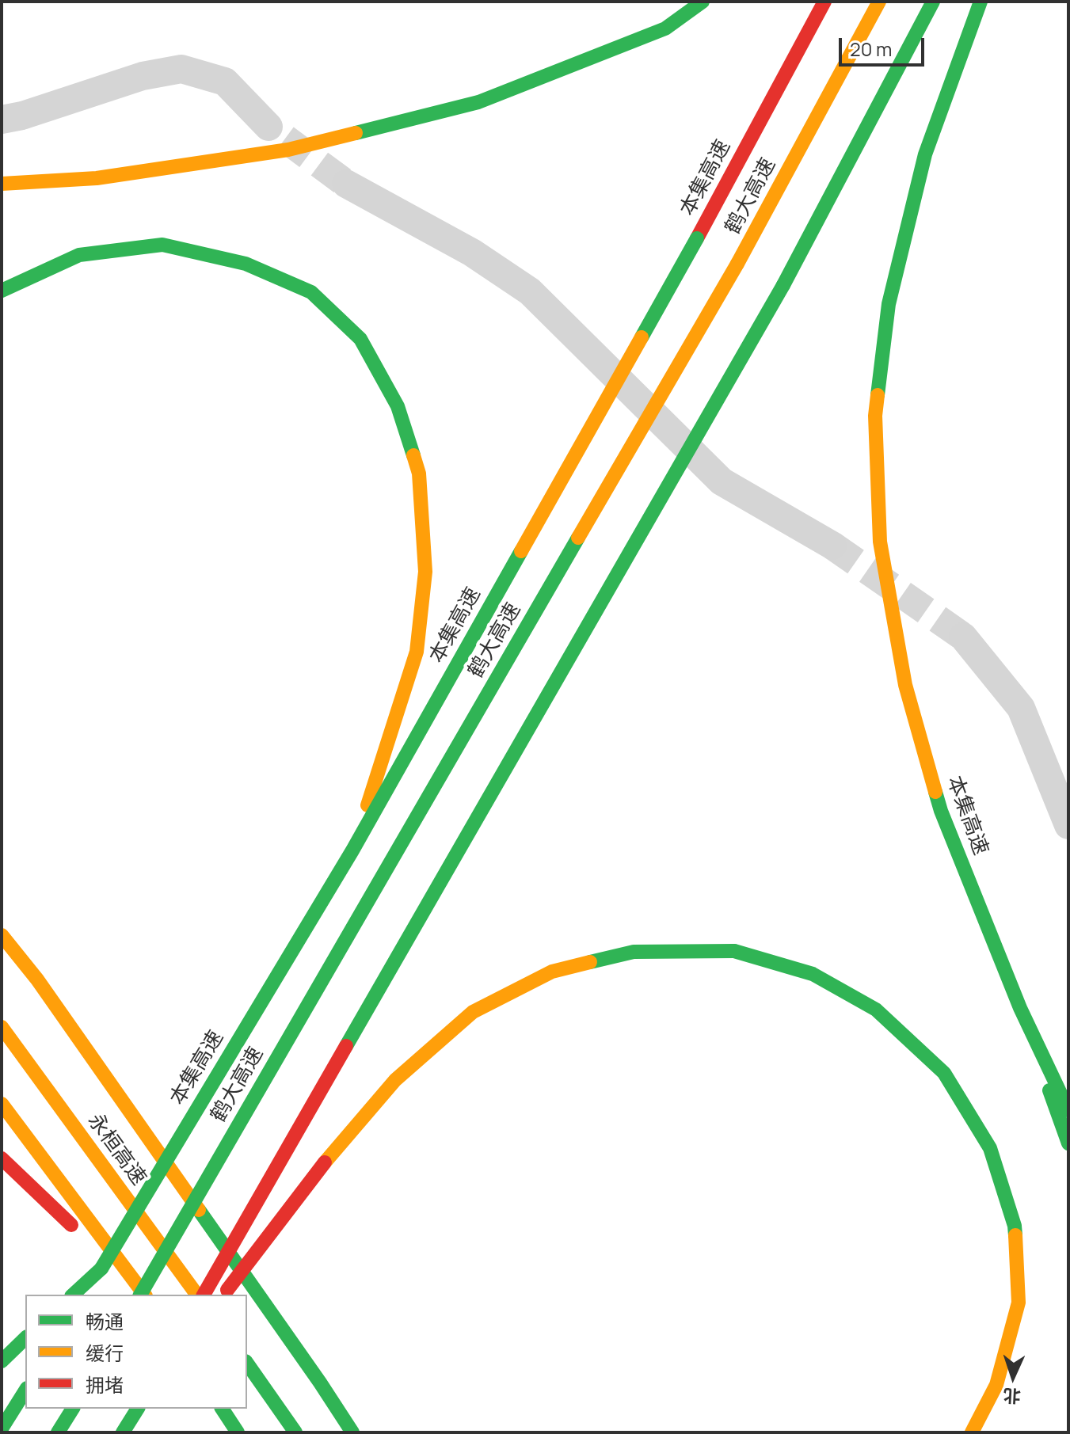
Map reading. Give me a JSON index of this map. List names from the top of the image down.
{
  "streets": {
    "highway": ["本集高速", "鹤大高速", "永桓高速"]
  },
  "legend": ["畅通", "缓行", "拥堵"],
  "scale_bar": "20 m",
  "north": "bottom"
}
